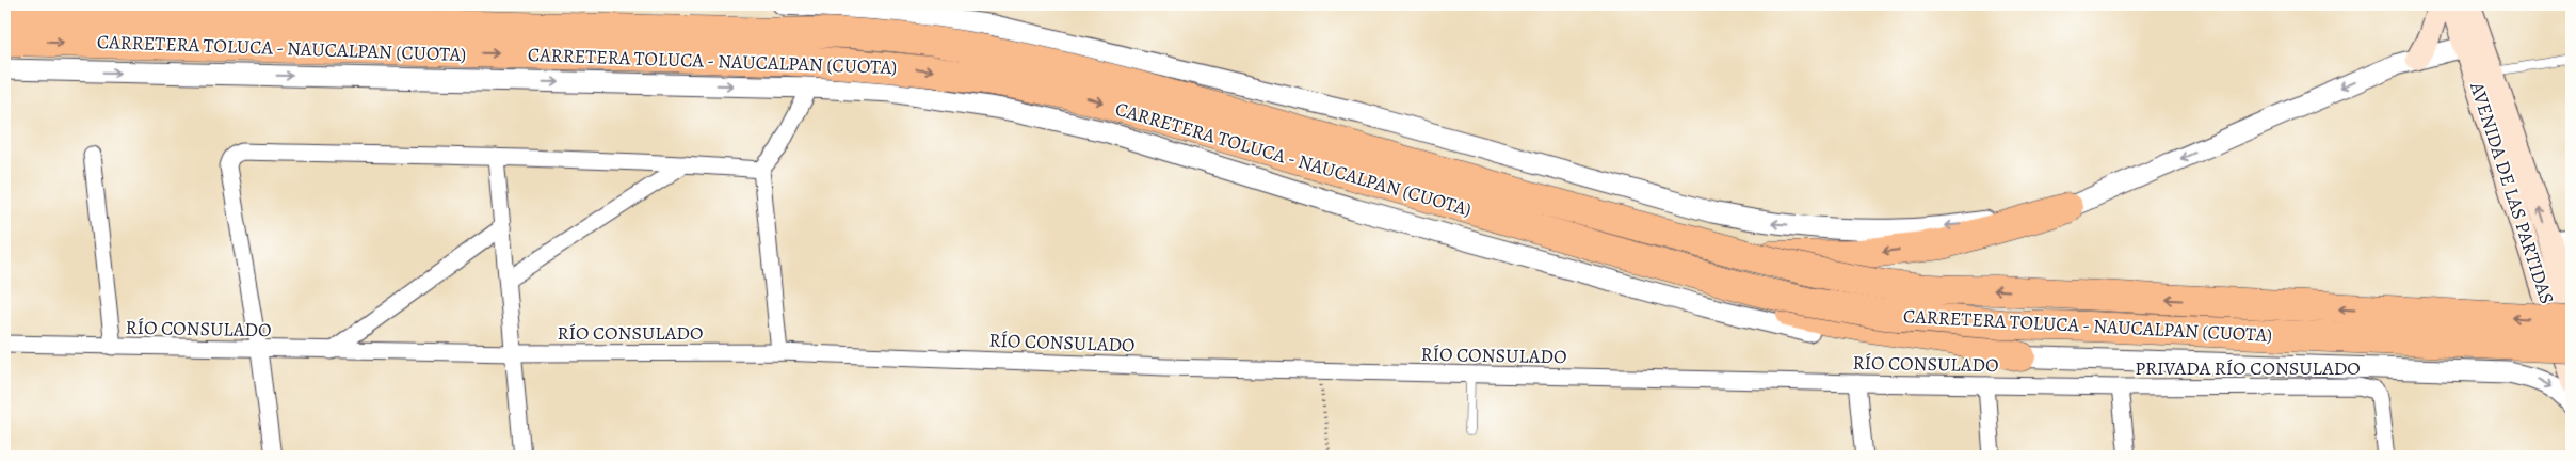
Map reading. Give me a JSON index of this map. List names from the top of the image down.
{
  "streets": {
    "highway": ["CARRETERA TOLUCA - NAUCALPAN (CUOTA)"],
    "main road": ["AVENIDA DE LAS PARTIDAS"],
    "street": ["RÍO CONSULADO", "PRIVADA RÍO CONSULADO"]
  },
  "crossings": [
    ["CARRETERA TOLUCA - NAUCALPAN (CUOTA)", "AVENIDA DE LAS PARTIDAS"],
    ["RÍO CONSULADO", "PRIVADA RÍO CONSULADO"]
  ]
}
